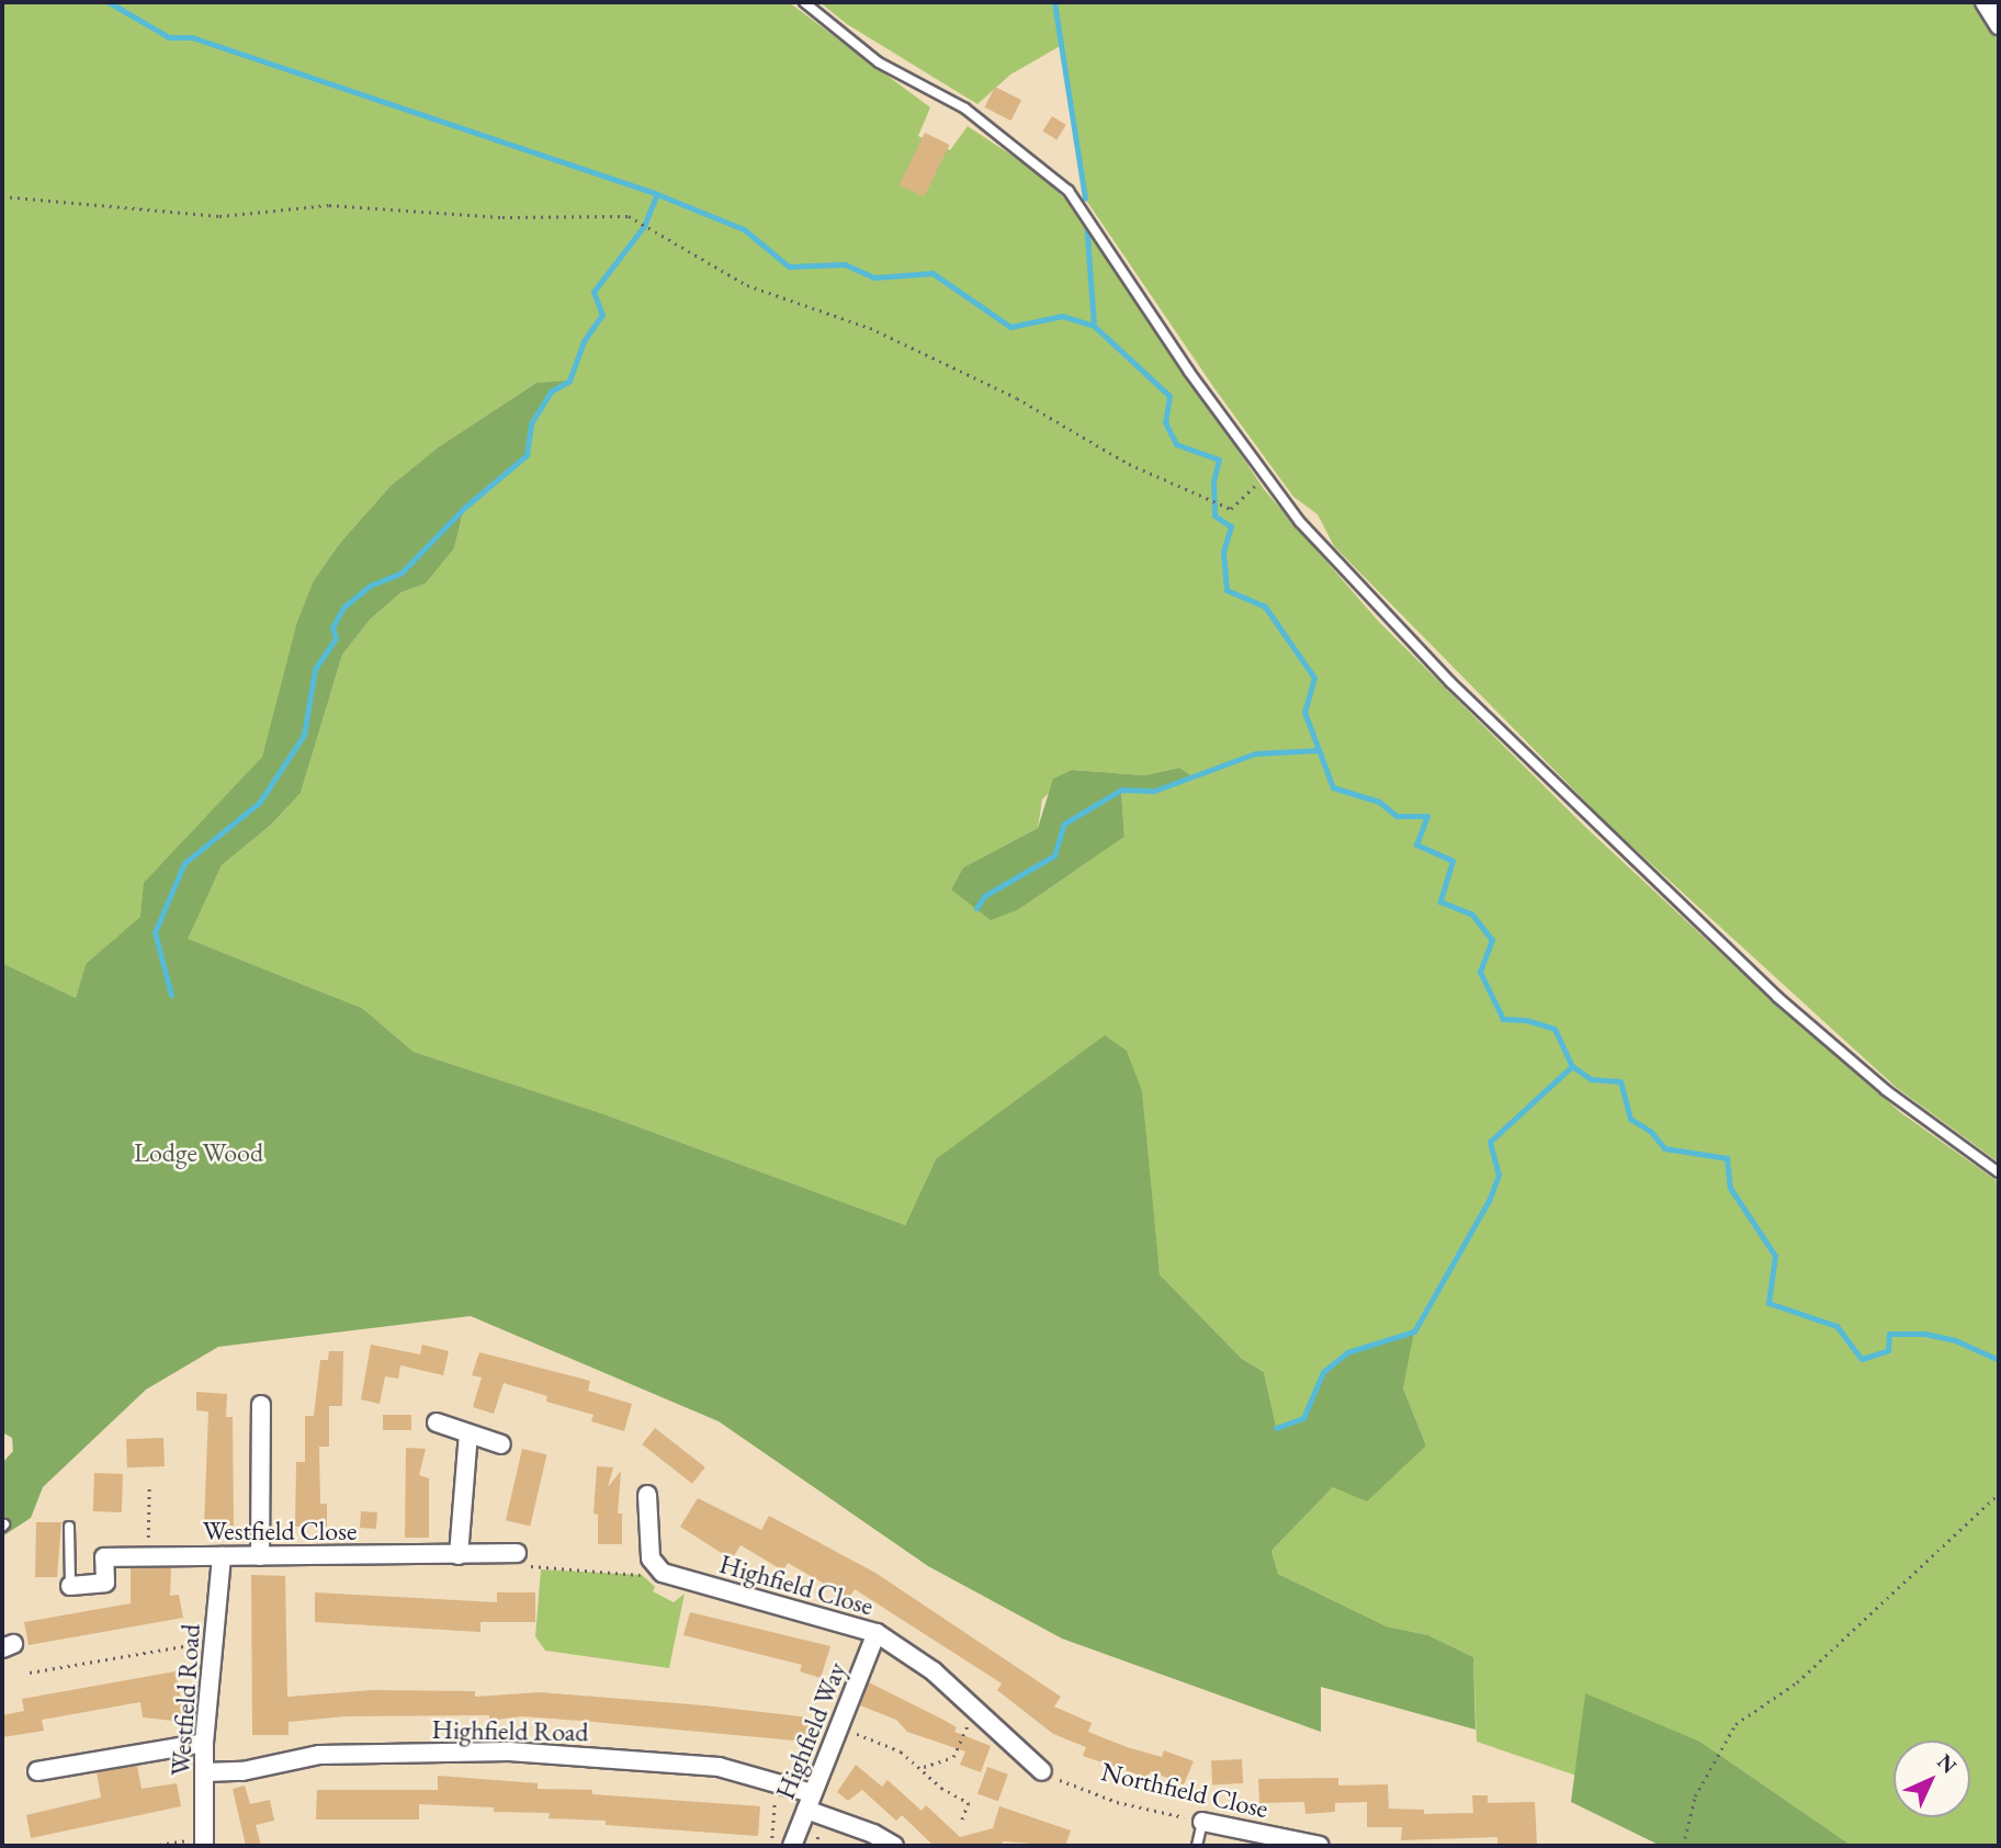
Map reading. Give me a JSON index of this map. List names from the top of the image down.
{
  "streets": {
    "street": [
      "Westfield Close",
      "Highfield Close",
      "Westfield Road",
      "Highfield Road",
      "Highfield Way",
      "Northfield Close"
    ]
  },
  "crossings": [
    ["Westfield Close", "Westfield Road"],
    ["Highfield Close", "Highfield Way"],
    ["Highfield Close", "Northfield Close"],
    ["Westfield Road", "Highfield Road"],
    ["Highfield Road", "Highfield Way"]
  ],
  "parks": ["Lodge Wood"],
  "north": "top right"
}
